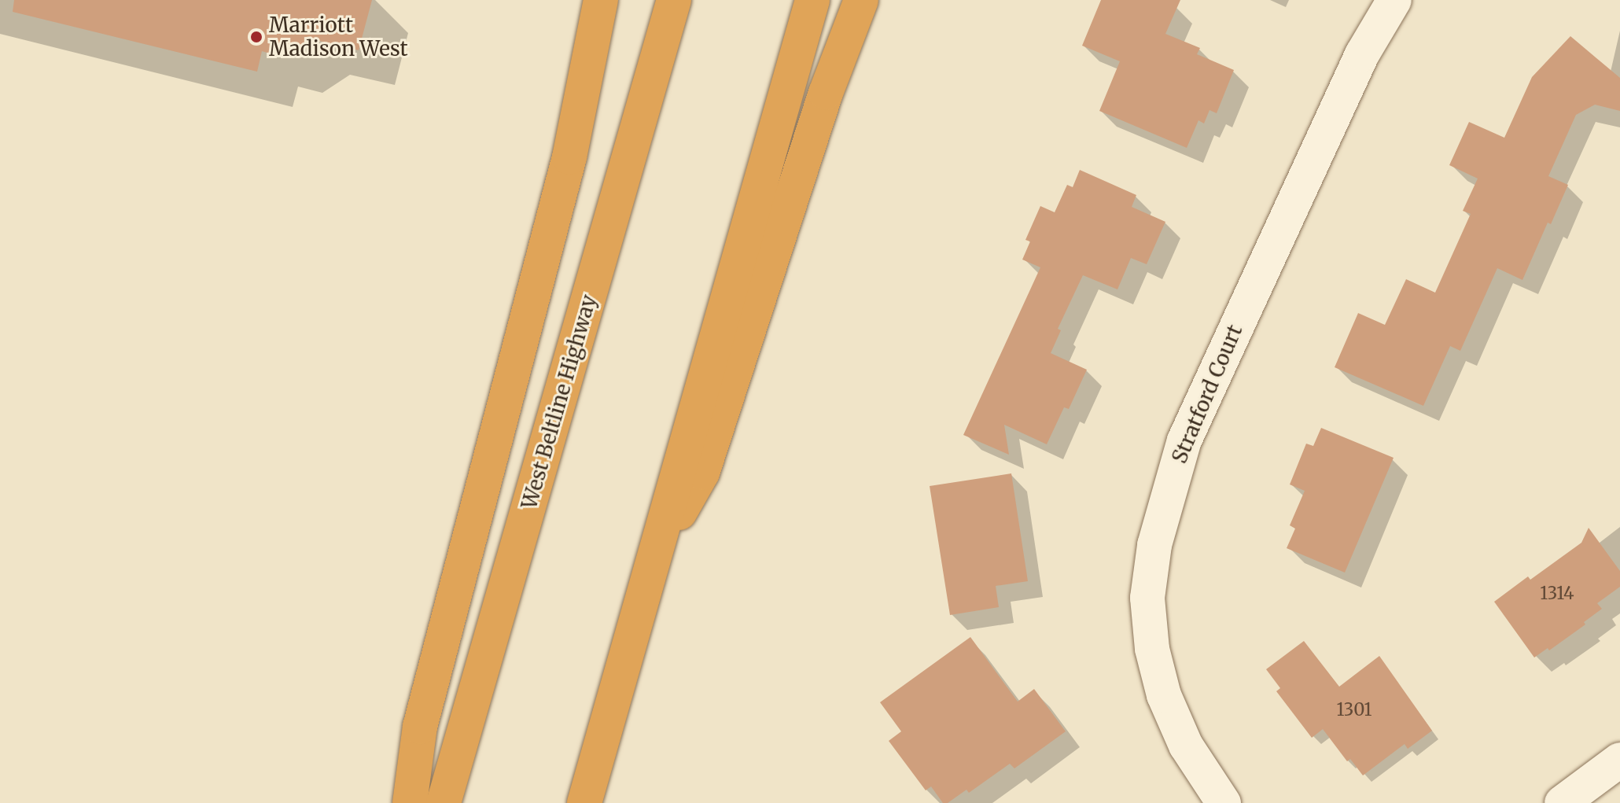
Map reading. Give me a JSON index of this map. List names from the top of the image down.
{
  "streets": {
    "highway": ["West Beltline Highway"],
    "street": ["Stratford Court"]
  },
  "places": ["Marriott Madison West"],
  "house_numbers": ["1314", "1301"]
}
